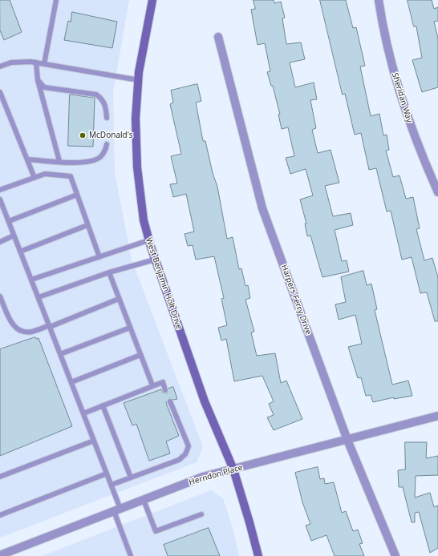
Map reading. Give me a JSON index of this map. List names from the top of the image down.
{
  "streets": {
    "main road": ["West Benjamin Holt Drive"],
    "street": ["Sheridan Way", "Harpers Ferry Drive", "Herndon Place"]
  },
  "crossings": [
    ["West Benjamin Holt Drive", "Herndon Place"],
    ["Harpers Ferry Drive", "Herndon Place"]
  ],
  "places": ["McDonald's"]
}
